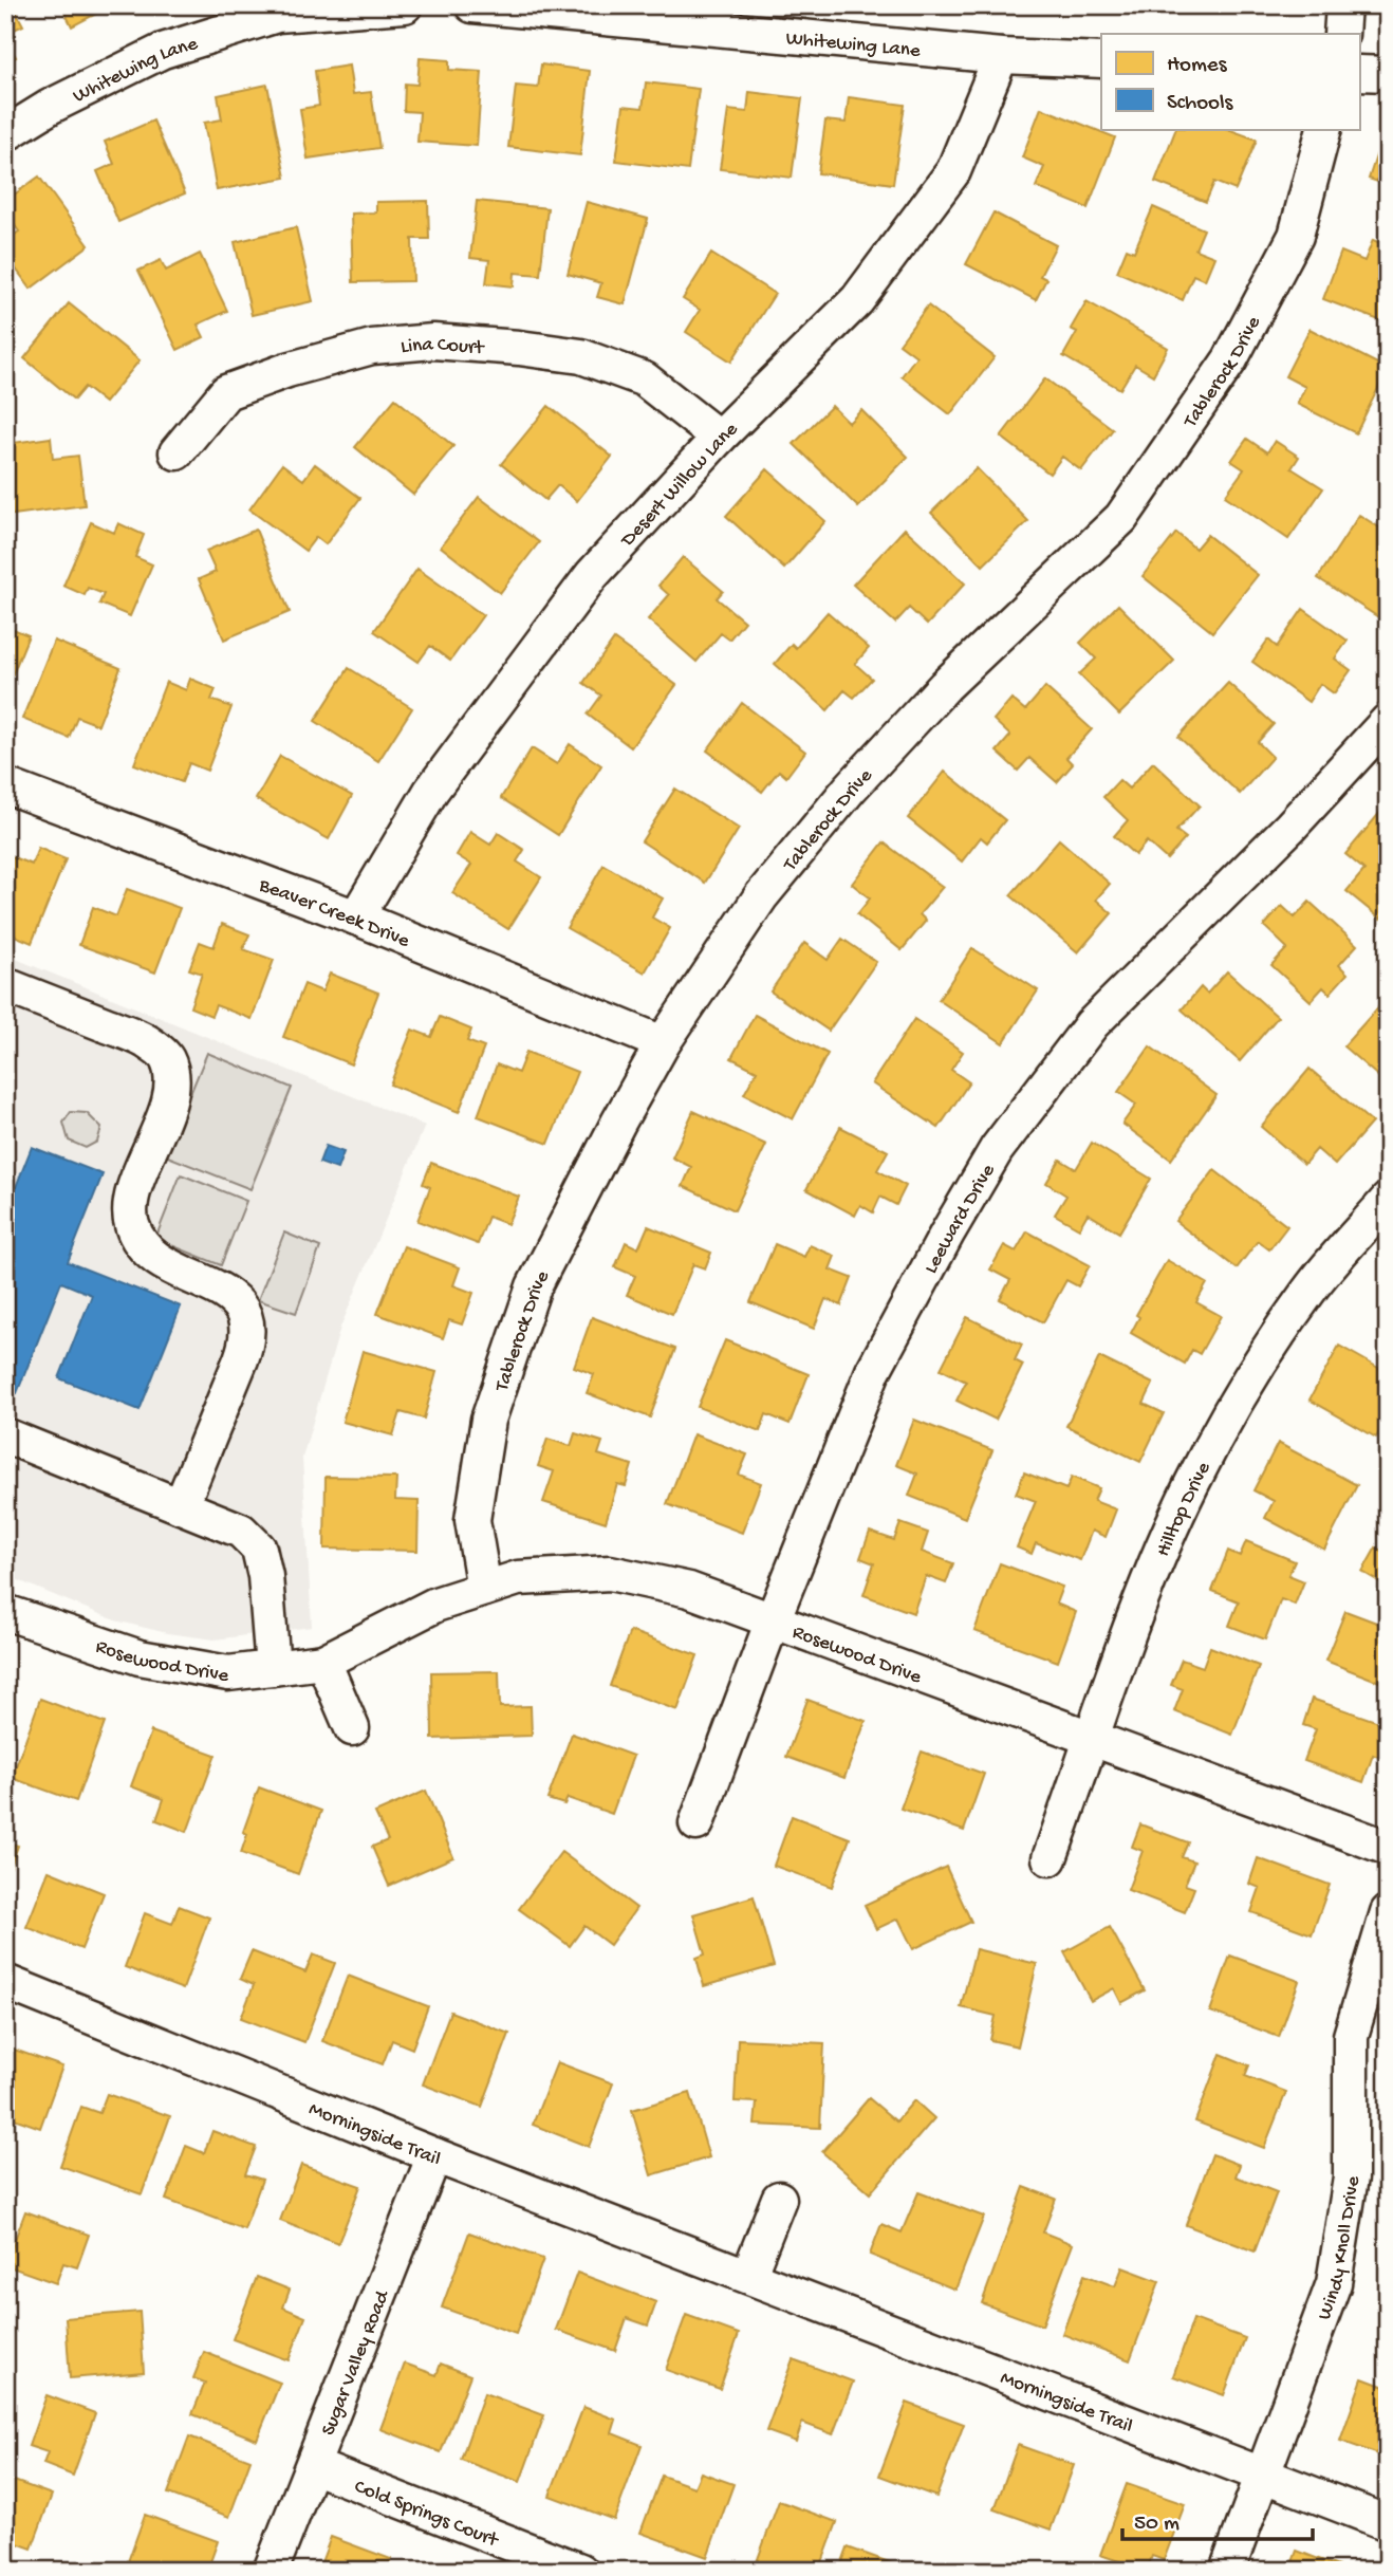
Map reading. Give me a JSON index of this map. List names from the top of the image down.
{
  "streets": {
    "street": [
      "Whitewing Lane",
      "Lina Court",
      "Tablerock Drive",
      "Desert Willow Lane",
      "Beaver Creek Drive",
      "Leeward Drive",
      "Hilltop Drive",
      "Rosewood Drive",
      "Morningside Trail",
      "Windy Knoll Drive",
      "Sugar Valley Road",
      "Cold Springs Court"
    ]
  },
  "crossings": [
    ["Whitewing Lane", "Desert Willow Lane"],
    ["Lina Court", "Desert Willow Lane"],
    ["Tablerock Drive", "Beaver Creek Drive"],
    ["Tablerock Drive", "Rosewood Drive"],
    ["Desert Willow Lane", "Beaver Creek Drive"],
    ["Leeward Drive", "Rosewood Drive"],
    ["Hilltop Drive", "Rosewood Drive"],
    ["Morningside Trail", "Windy Knoll Drive"],
    ["Morningside Trail", "Sugar Valley Road"],
    ["Sugar Valley Road", "Cold Springs Court"]
  ],
  "legend": ["Homes", "Schools"],
  "scale_bar": "50 m"
}
